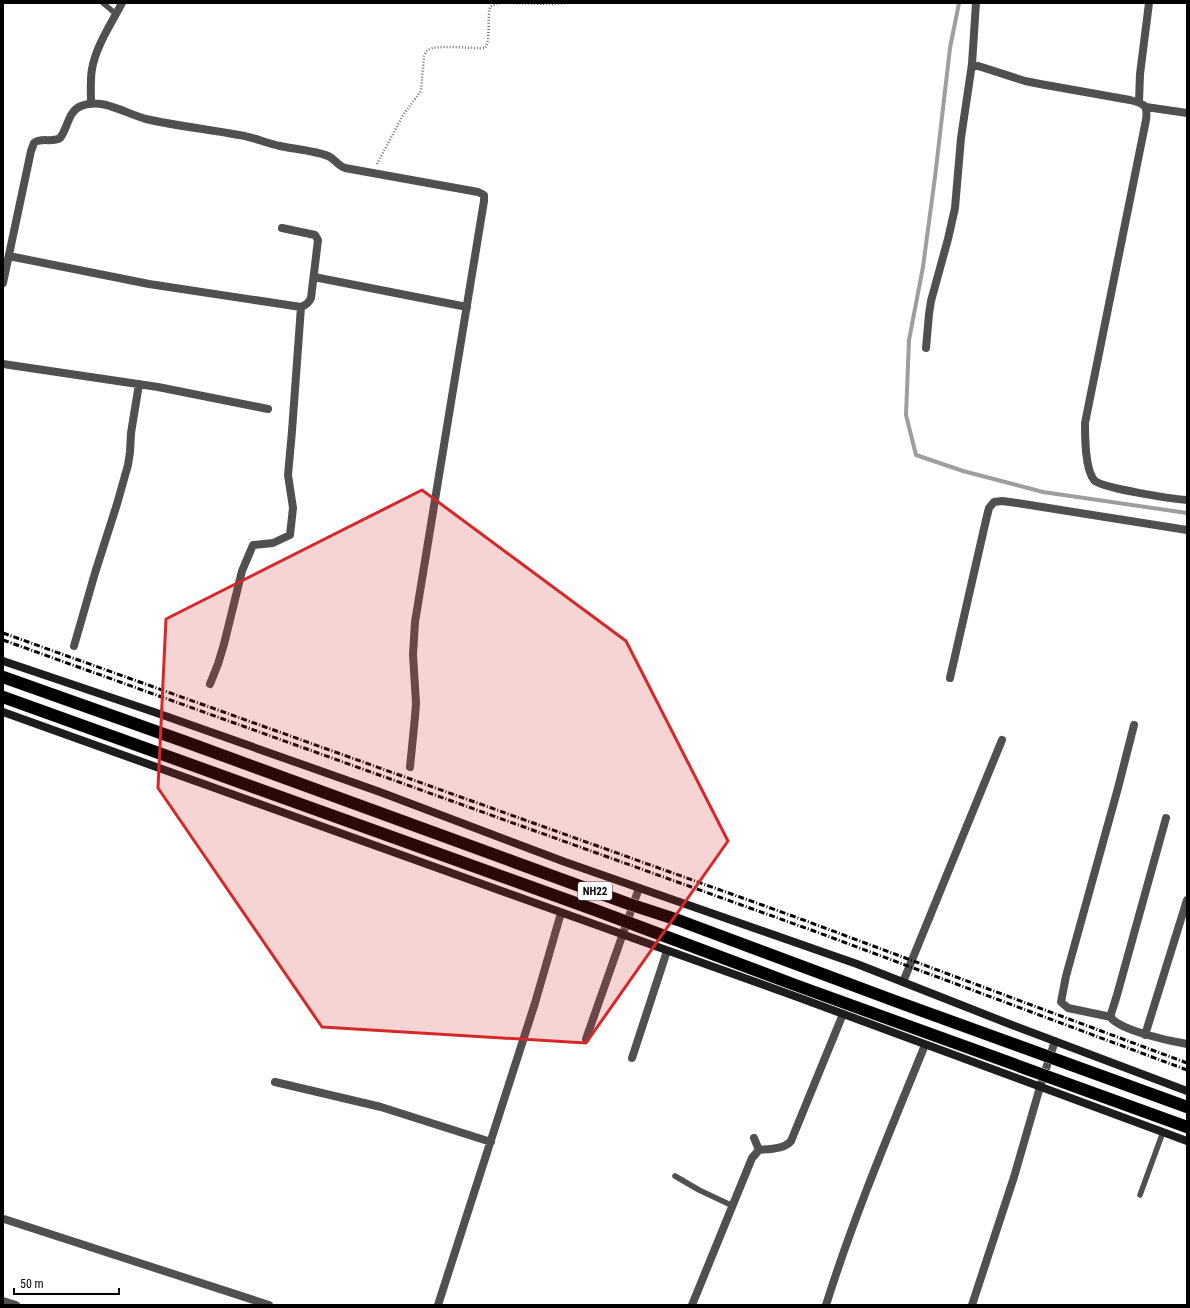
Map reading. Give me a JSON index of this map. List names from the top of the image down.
{
  "streets": {
    "highway": ["NH22"]
  },
  "scale_bar": "50 m"
}
